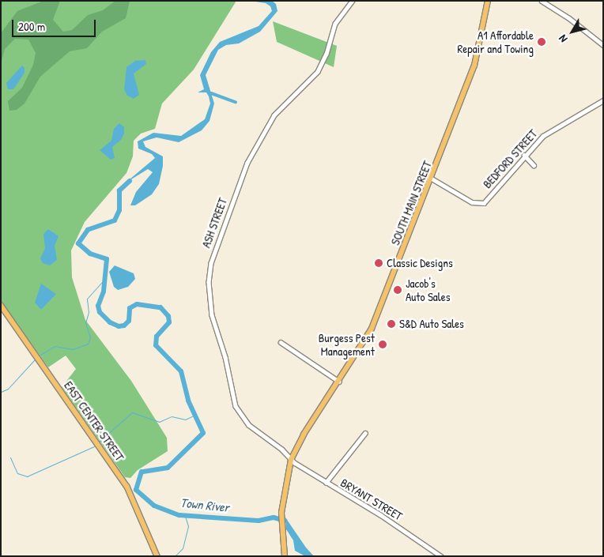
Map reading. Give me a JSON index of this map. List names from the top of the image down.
{
  "streets": {
    "main road": ["SOUTH MAIN STREET", "EAST CENTER STREET"],
    "street": ["BEDFORD STREET", "ASH STREET", "BRYANT STREET"]
  },
  "crossings": [
    ["BEDFORD STREET", "SOUTH MAIN STREET"],
    ["SOUTH MAIN STREET", "ASH STREET"],
    ["SOUTH MAIN STREET", "BRYANT STREET"],
    ["ASH STREET", "BRYANT STREET"]
  ],
  "water": ["Town River"],
  "places": [
    "A1 Affordable Repair and Towing",
    "Classic Designs",
    "Jacob's Auto Sales",
    "S&D Auto Sales",
    "Burgess Pest Management"
  ],
  "scale_bar": "200 m",
  "north": "bottom left"
}
